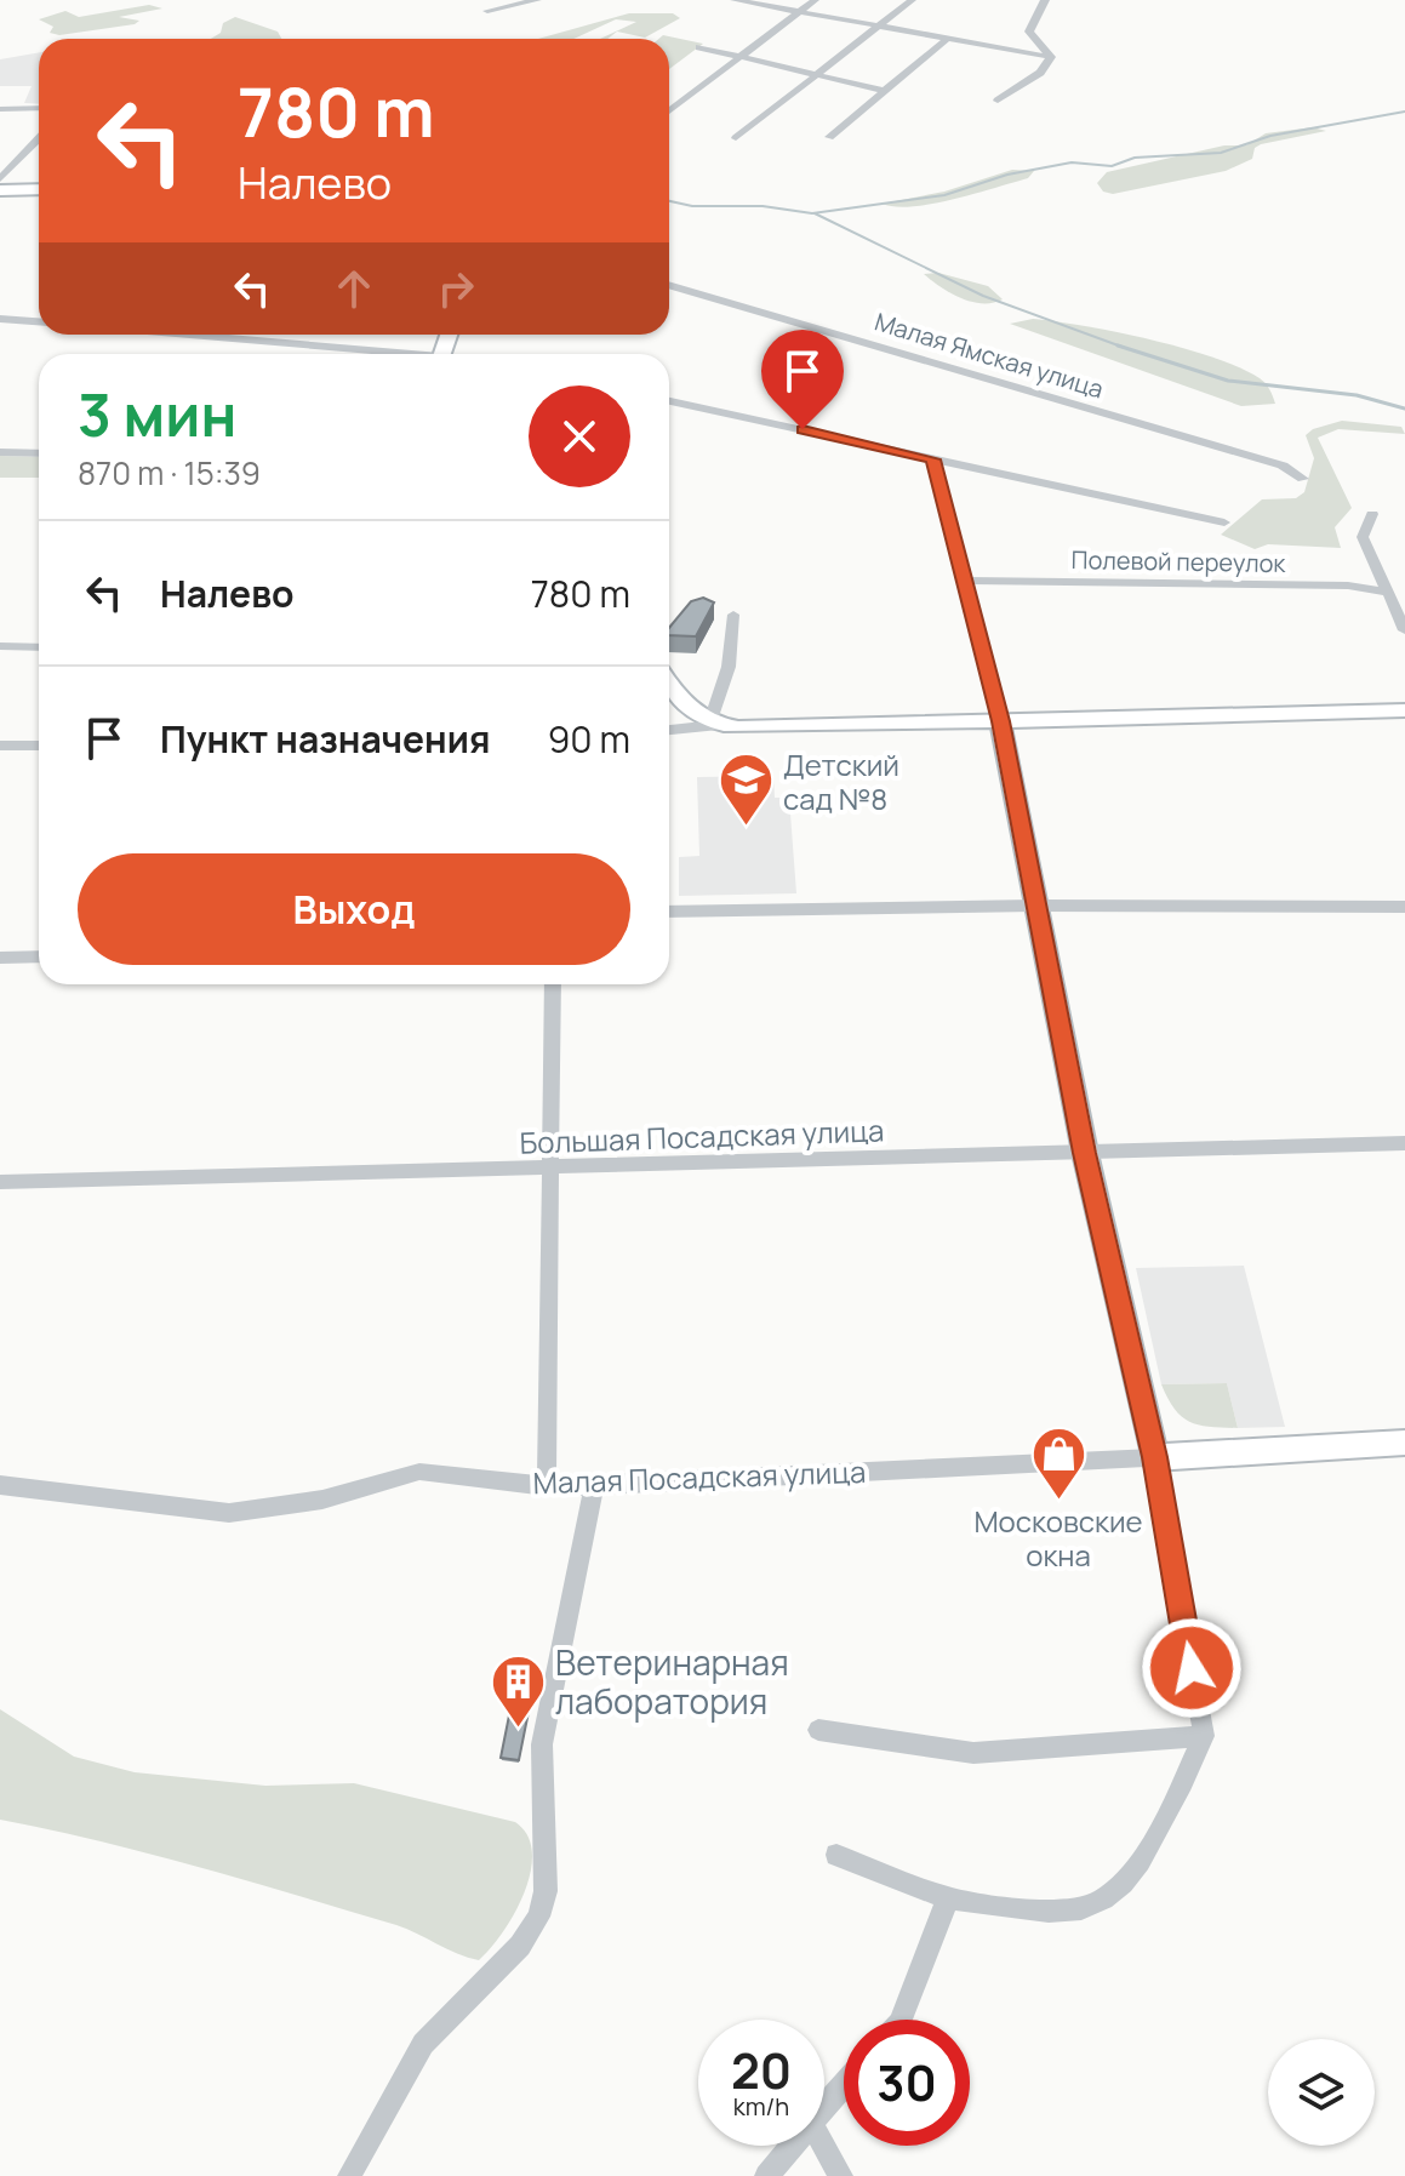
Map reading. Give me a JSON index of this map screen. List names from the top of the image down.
{
  "streets": {
    "main road": ["Малая Посадская улица"],
    "street": ["Малая Ямская улица", "Полевой переулок", "Большая Посадская улица"]
  },
  "places": {
    "school or university": ["Детский сад №8"],
    "shop": ["Московские окна"],
    "building": ["Ветеринарная лаборатория"]
  },
  "page": {
    "turn": ["780 m", "Налево"],
    "heading": ["3 мин", "870 m · 15:39"],
    "list": [
      {
        "name": "Налево",
        "value": "780 m"
      },
      {
        "name": "Пункт назначения",
        "value": "90 m"
      }
    ],
    "buttons": "Выход",
    "speed": "20 km/h",
    "limit": "30"
  }
}
